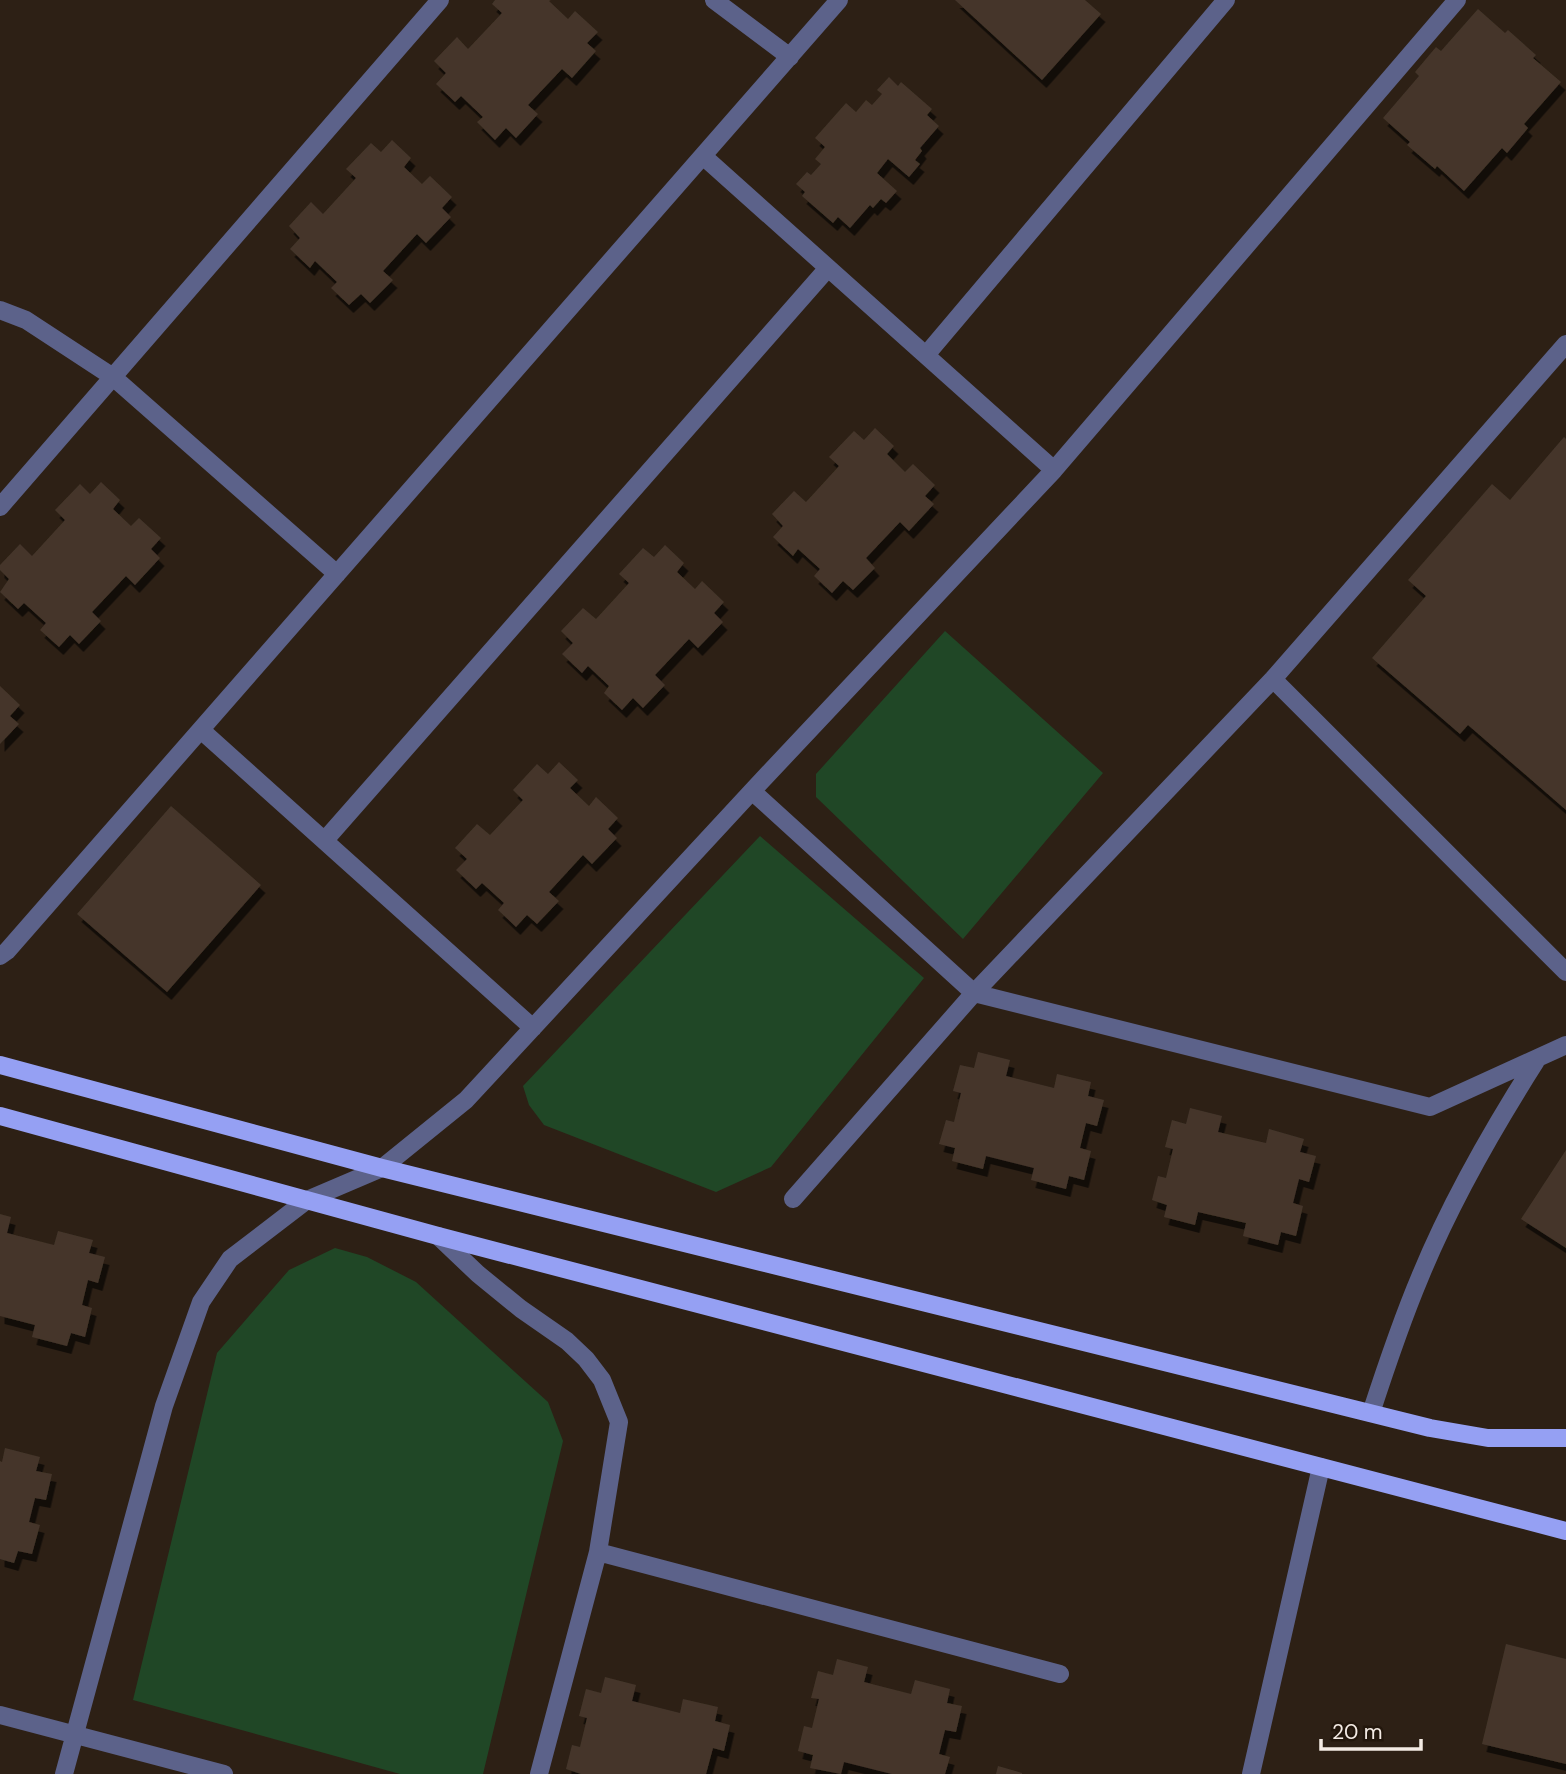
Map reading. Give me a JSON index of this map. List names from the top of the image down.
{
  "scale_bar": "20 m"
}
